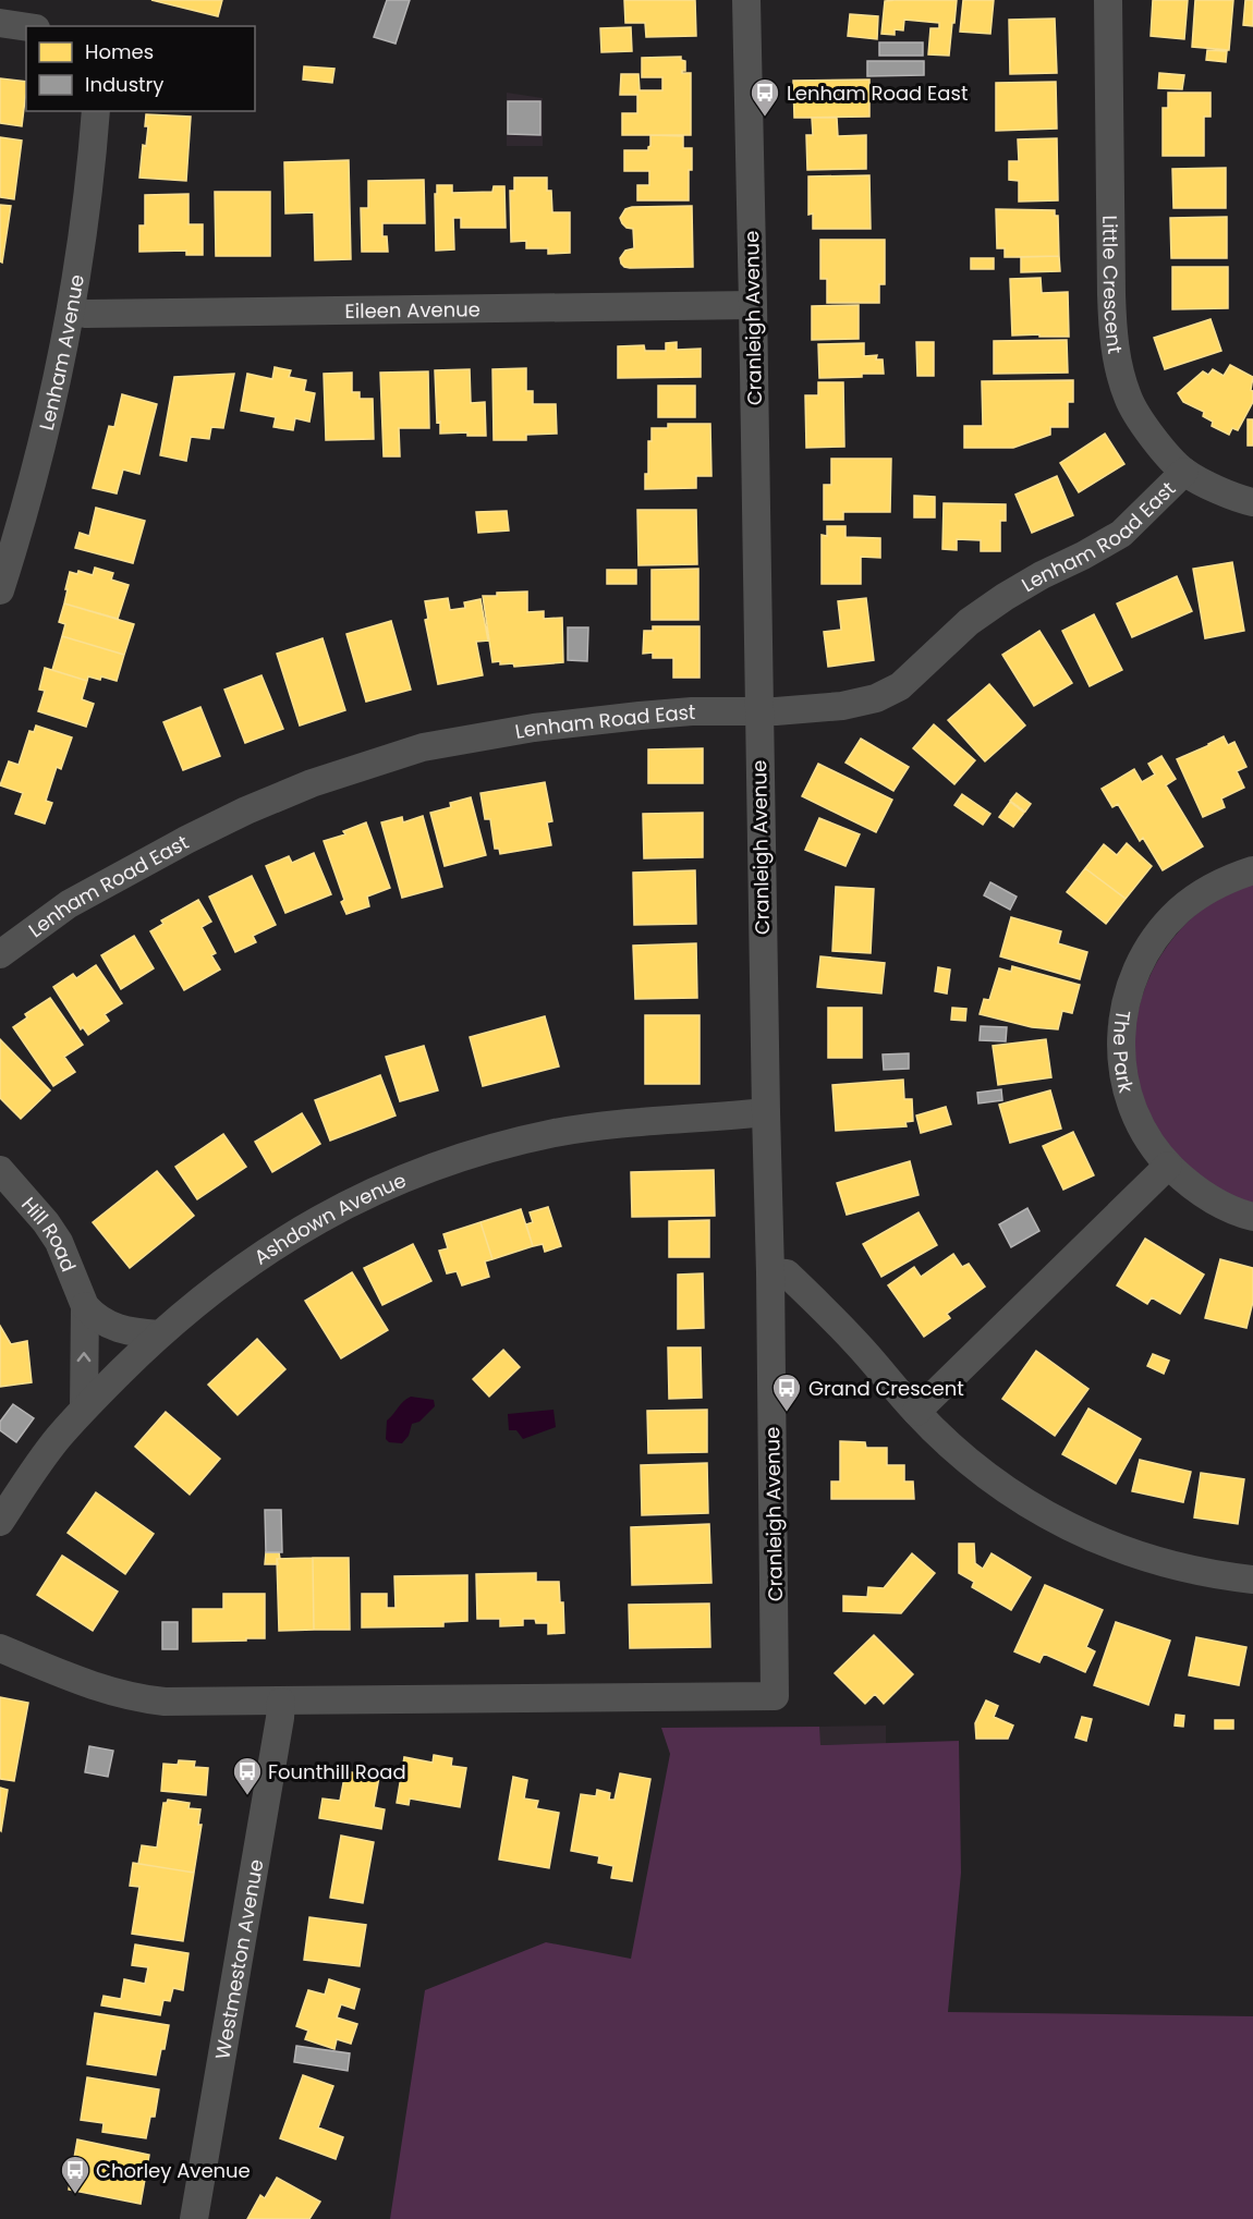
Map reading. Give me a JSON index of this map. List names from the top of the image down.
{
  "streets": {
    "street": [
      "Little Crescent",
      "Eileen Avenue",
      "Cranleigh Avenue",
      "Lenham Avenue",
      "Lenham Road East",
      "The Park",
      "Ashdown Avenue",
      "Hill Road",
      "Westmeston Avenue"
    ]
  },
  "crossings": [
    ["Little Crescent", "Lenham Road East"],
    ["Eileen Avenue", "Cranleigh Avenue"],
    ["Eileen Avenue", "Lenham Avenue"],
    ["Cranleigh Avenue", "Lenham Road East"],
    ["Cranleigh Avenue", "Ashdown Avenue"],
    ["Cranleigh Avenue", "Westmeston Avenue"],
    ["Ashdown Avenue", "Hill Road"]
  ],
  "one_way": ["Hill Road"],
  "places": {
    "bus stop": [
      "Lenham Road East",
      "Grand Crescent",
      "Founthill Road",
      "Chorley Avenue"
    ]
  },
  "legend": ["Homes", "Industry"]
}
